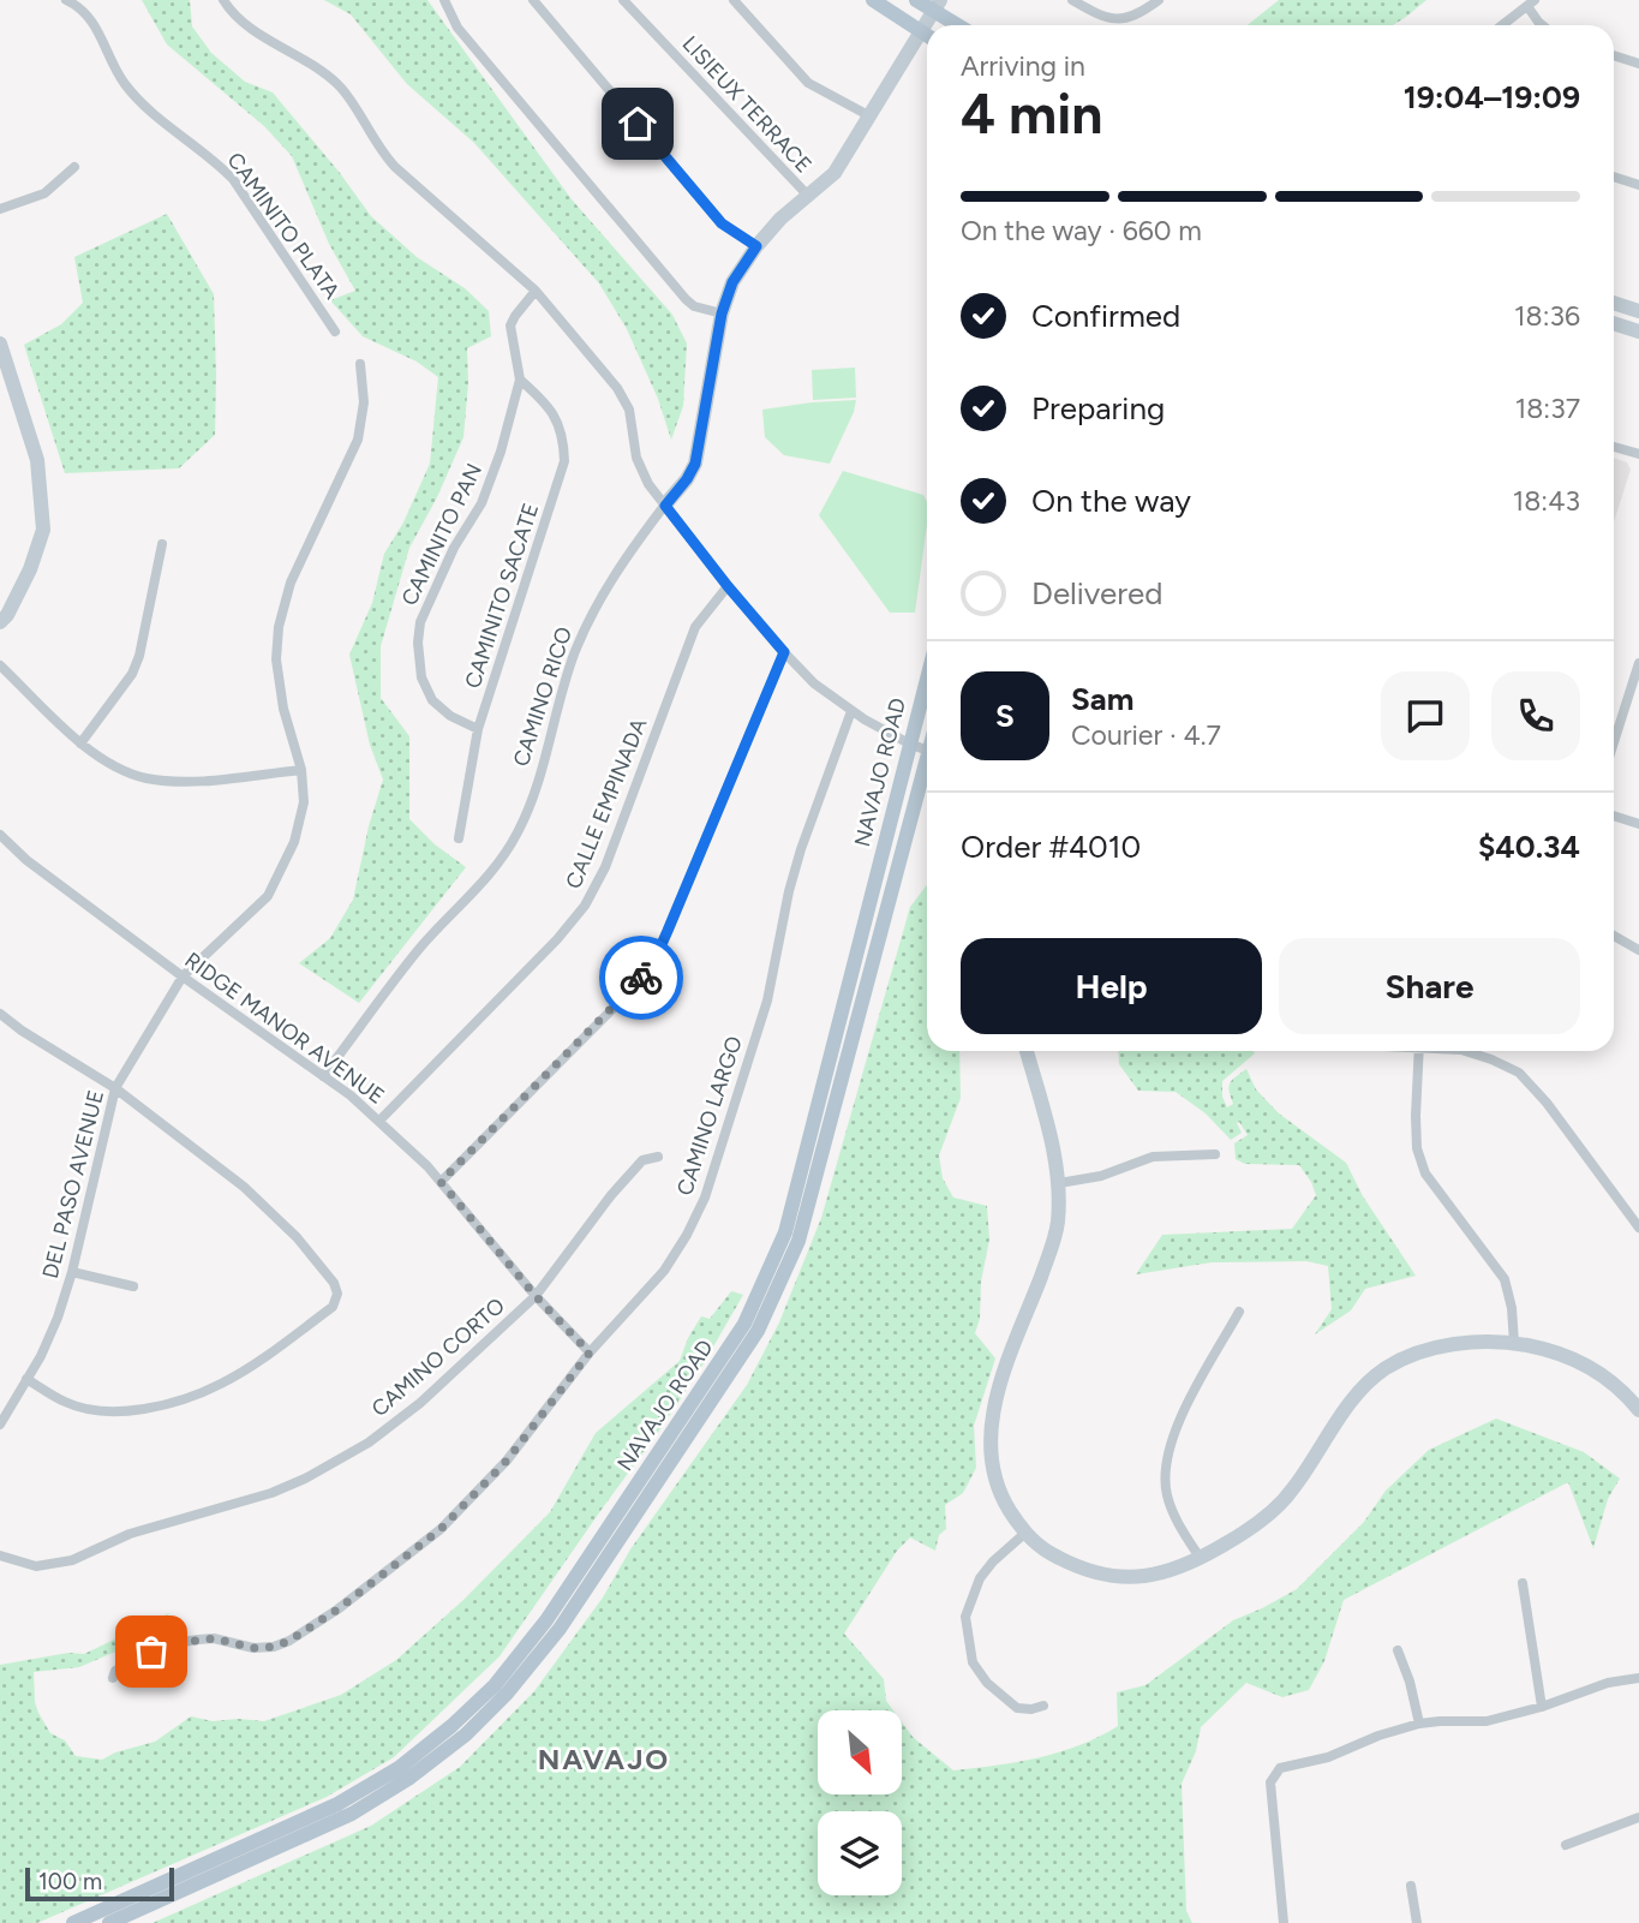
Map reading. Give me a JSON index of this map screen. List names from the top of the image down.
{
  "streets": {
    "main road": ["NAVAJO ROAD"],
    "street": [
      "LISIEUX TERRACE",
      "CAMINITO PLATA",
      "CAMINITO PAN",
      "CAMINITO SACATE",
      "CAMINO RICO",
      "CALLE EMPINADA",
      "RIDGE MANOR AVENUE",
      "CAMINO LARGO",
      "DEL PASO AVENUE",
      "CAMINO CORTO"
    ]
  },
  "crossings": [
    ["LISIEUX TERRACE", "CAMINO RICO"],
    ["CAMINITO PAN", "CAMINITO SACATE"],
    ["CAMINO RICO", "RIDGE MANOR AVENUE"],
    ["CALLE EMPINADA", "RIDGE MANOR AVENUE"],
    ["RIDGE MANOR AVENUE", "CAMINO LARGO"],
    ["RIDGE MANOR AVENUE", "DEL PASO AVENUE"],
    ["RIDGE MANOR AVENUE", "CAMINO CORTO"]
  ],
  "districts": ["NAVAJO"],
  "scale_bar": "100 m",
  "north": "bottom right",
  "page": {
    "heading": ["4 min", "Arriving in", "19:04–19:09"],
    "panel": [
      "Sam",
      "Courier · 4.7",
      "Order #4010",
      "$40.34"
    ],
    "bar": "On the way · 660 m",
    "list": [
      ["Confirmed", "18:36"],
      ["Preparing", "18:37"],
      ["On the way", "18:43"],
      "Delivered"
    ],
    "round": "S",
    "buttons": ["Help", "Share"],
    "scale": "100 m"
  }
}
